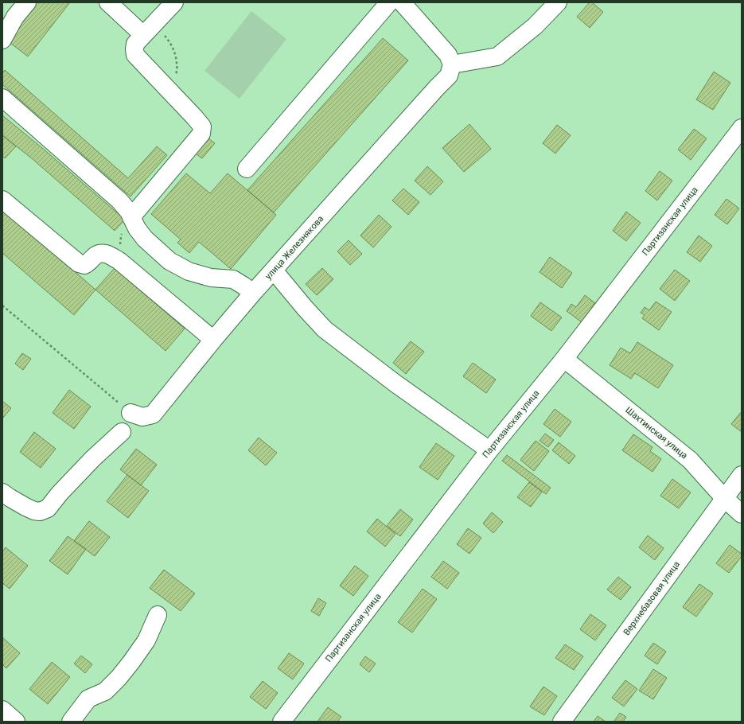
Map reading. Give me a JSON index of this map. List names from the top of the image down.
{
  "streets": {
    "street": [
      "Партизанская улица",
      "улица Железнякова",
      "Шахтинская улица",
      "Верхнебазовая улица"
    ]
  },
  "crossings": [
    ["Партизанская улица", "Шахтинская улица"],
    ["Шахтинская улица", "Верхнебазовая улица"]
  ]
}
